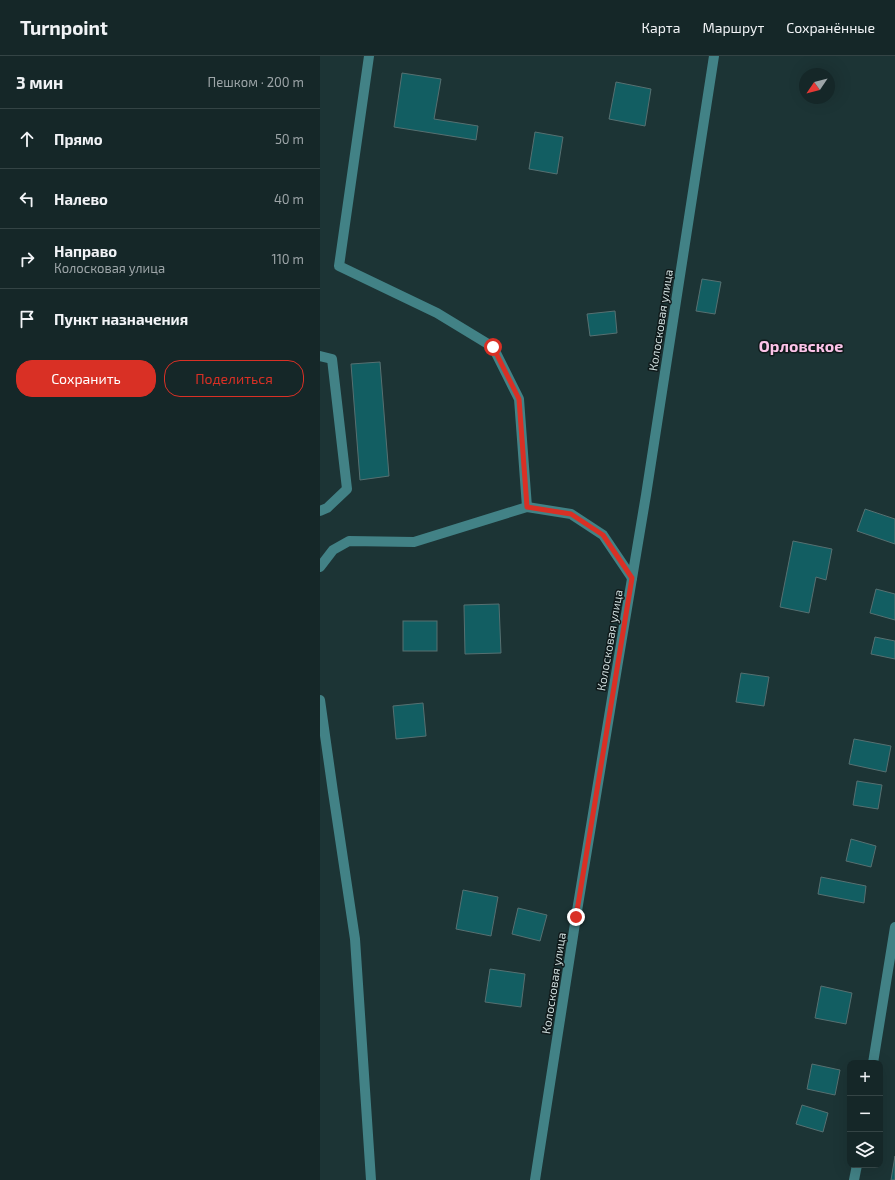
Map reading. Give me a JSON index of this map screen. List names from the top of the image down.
{
  "streets": {
    "street": ["Колосковая улица"]
  },
  "districts": ["Орловское"],
  "north": "bottom left",
  "page": {
    "header": "Turnpoint",
    "nav": ["Карта", "Маршрут", "Сохранённые"],
    "heading": ["3 мин", "Пешком · 200 m"],
    "list": [
      ["Прямо", "50 m"],
      ["Налево", "40 m"],
      ["Направо", "Колосковая улица", "110 m"],
      "Пункт назначения"
    ],
    "buttons": ["Сохранить", "Поделиться"],
    "map_buttons": ["+", "−"]
  }
}
